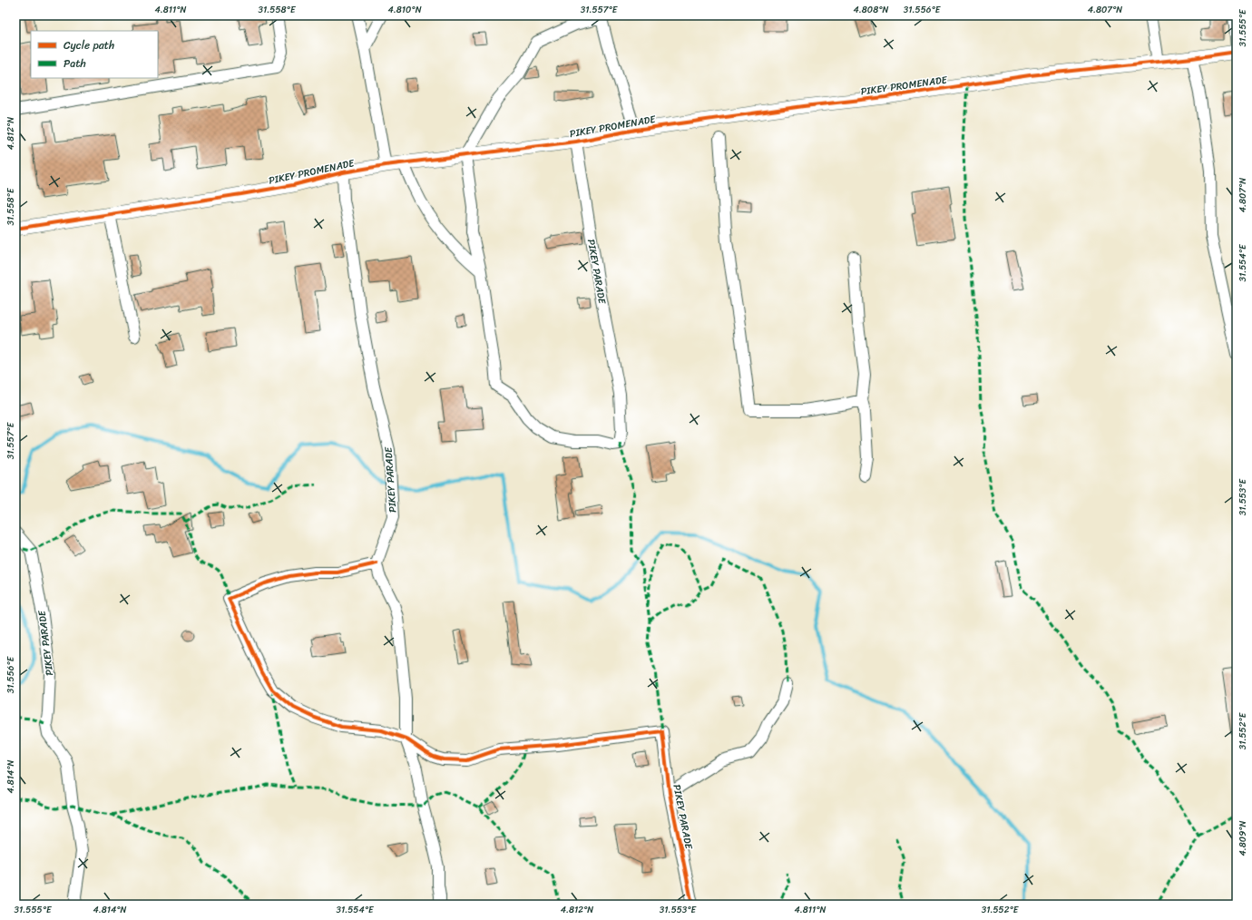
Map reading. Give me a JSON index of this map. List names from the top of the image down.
{
  "streets": {
    "street": ["PIKEY PROMENADE", "PIKEY PARADE"]
  },
  "crossings": [
    ["PIKEY PROMENADE", "PIKEY PARADE"]
  ],
  "legend": ["Cycle path", "Path"],
  "coordinates": [
    "4.811°N",
    "31.558°E",
    "4.810°N",
    "31.557°E",
    "4.808°N",
    "31.556°E",
    "4.807°N",
    "31.555°E",
    "4.812°N",
    "31.554°E",
    "31.553°E",
    "31.552°E",
    "4.814°N",
    "4.809°N"
  ]
}
